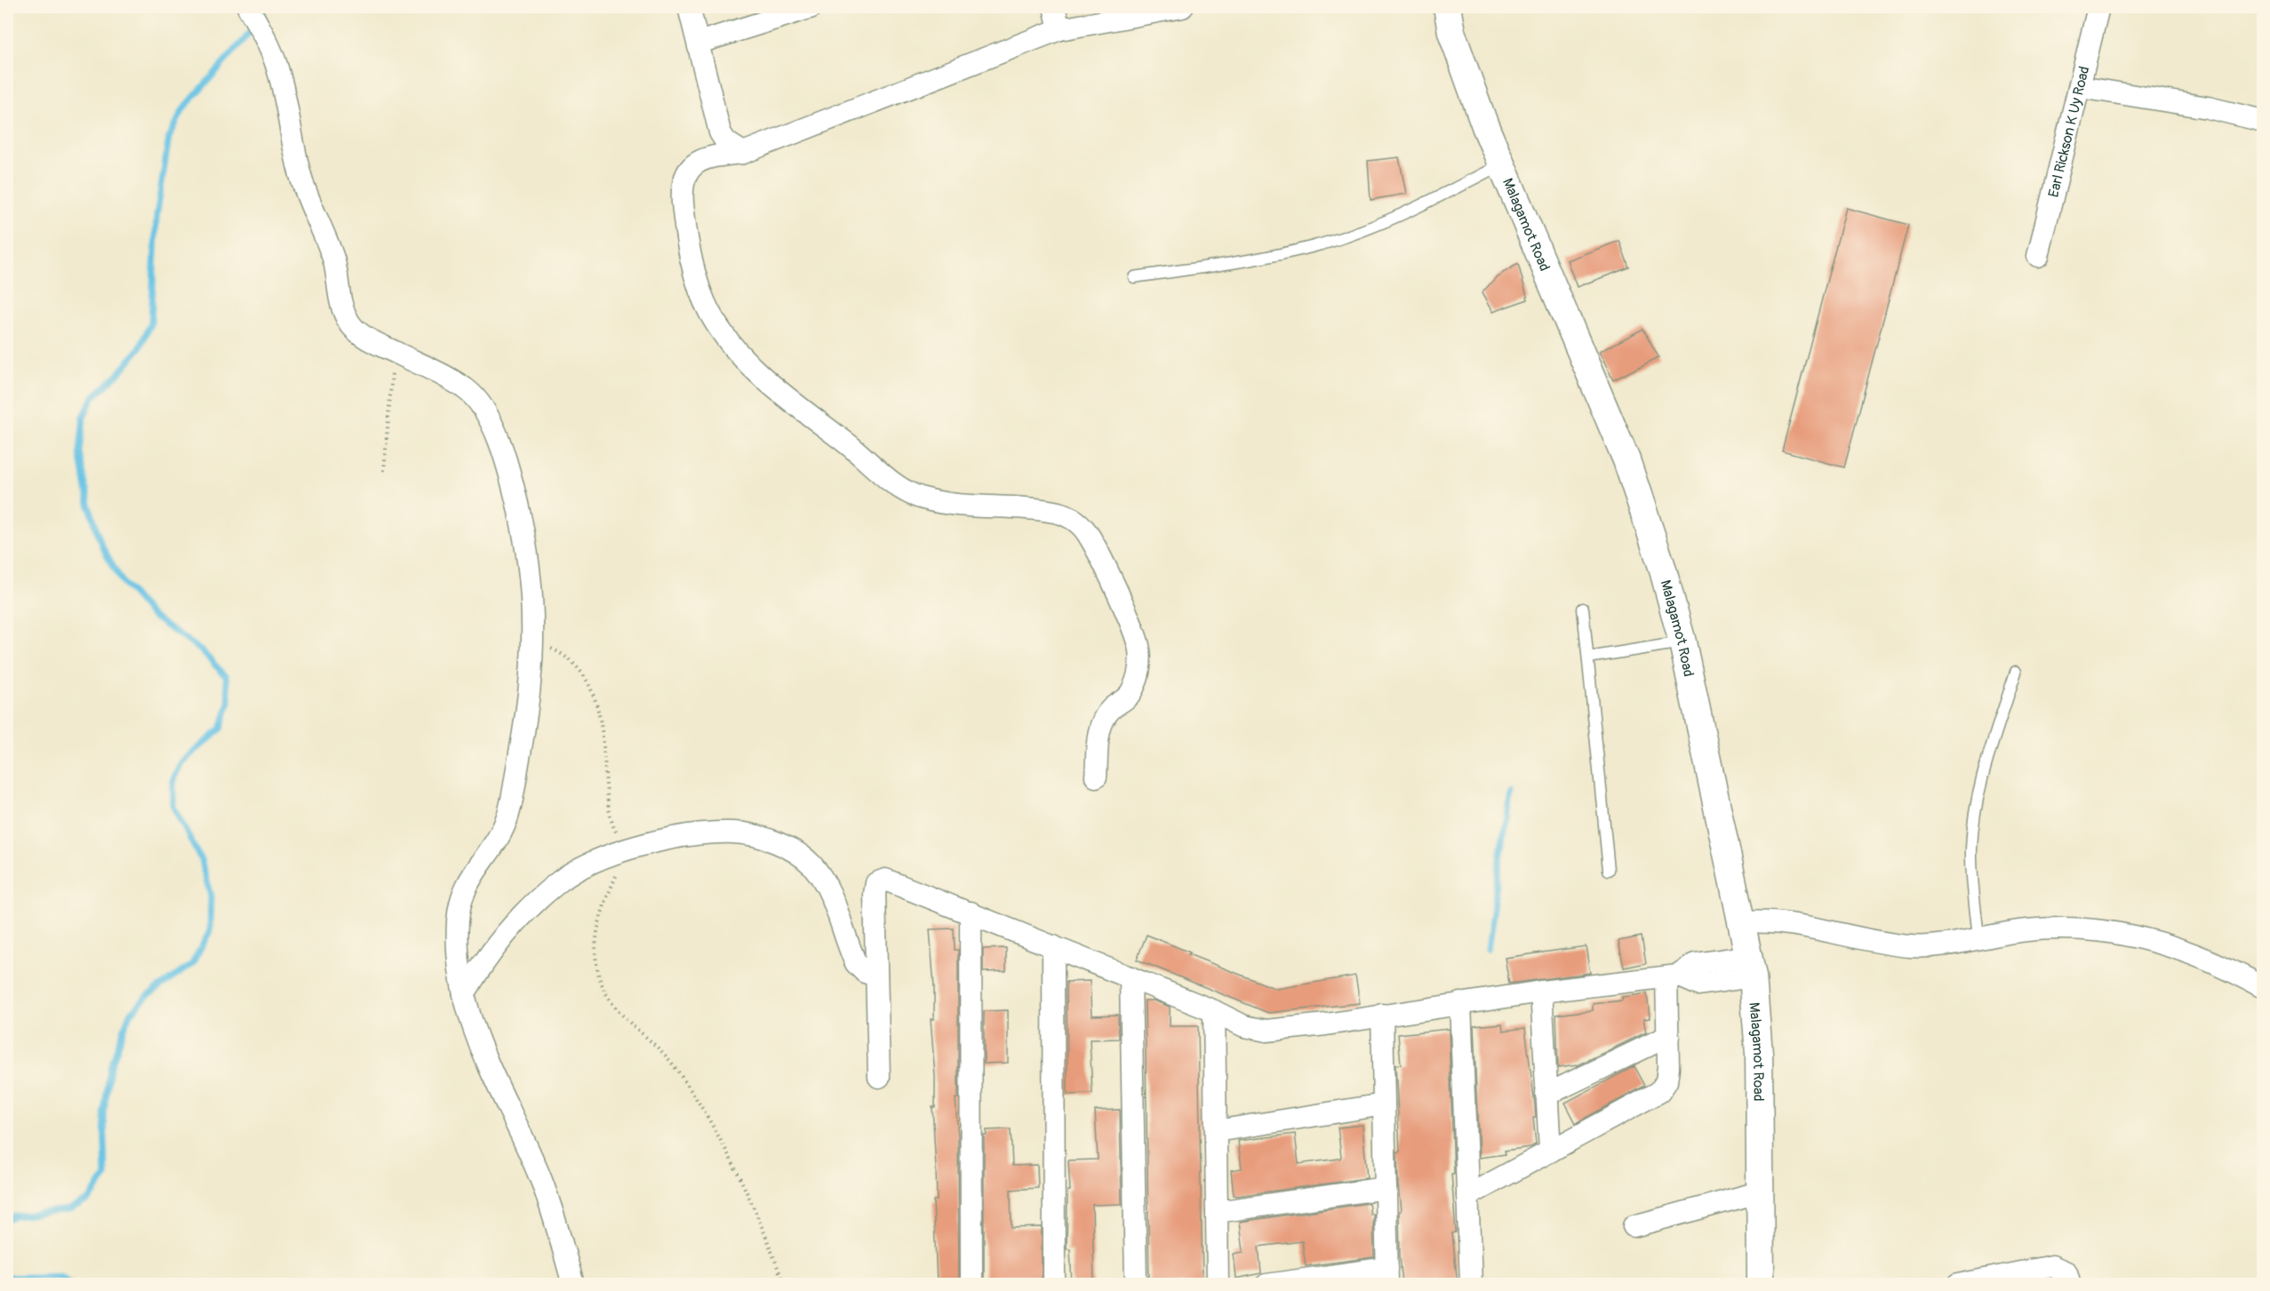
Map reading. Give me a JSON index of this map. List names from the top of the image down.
{
  "streets": {
    "street": ["Earl Rickson K Uy Road", "Malagamot Road"]
  }
}
